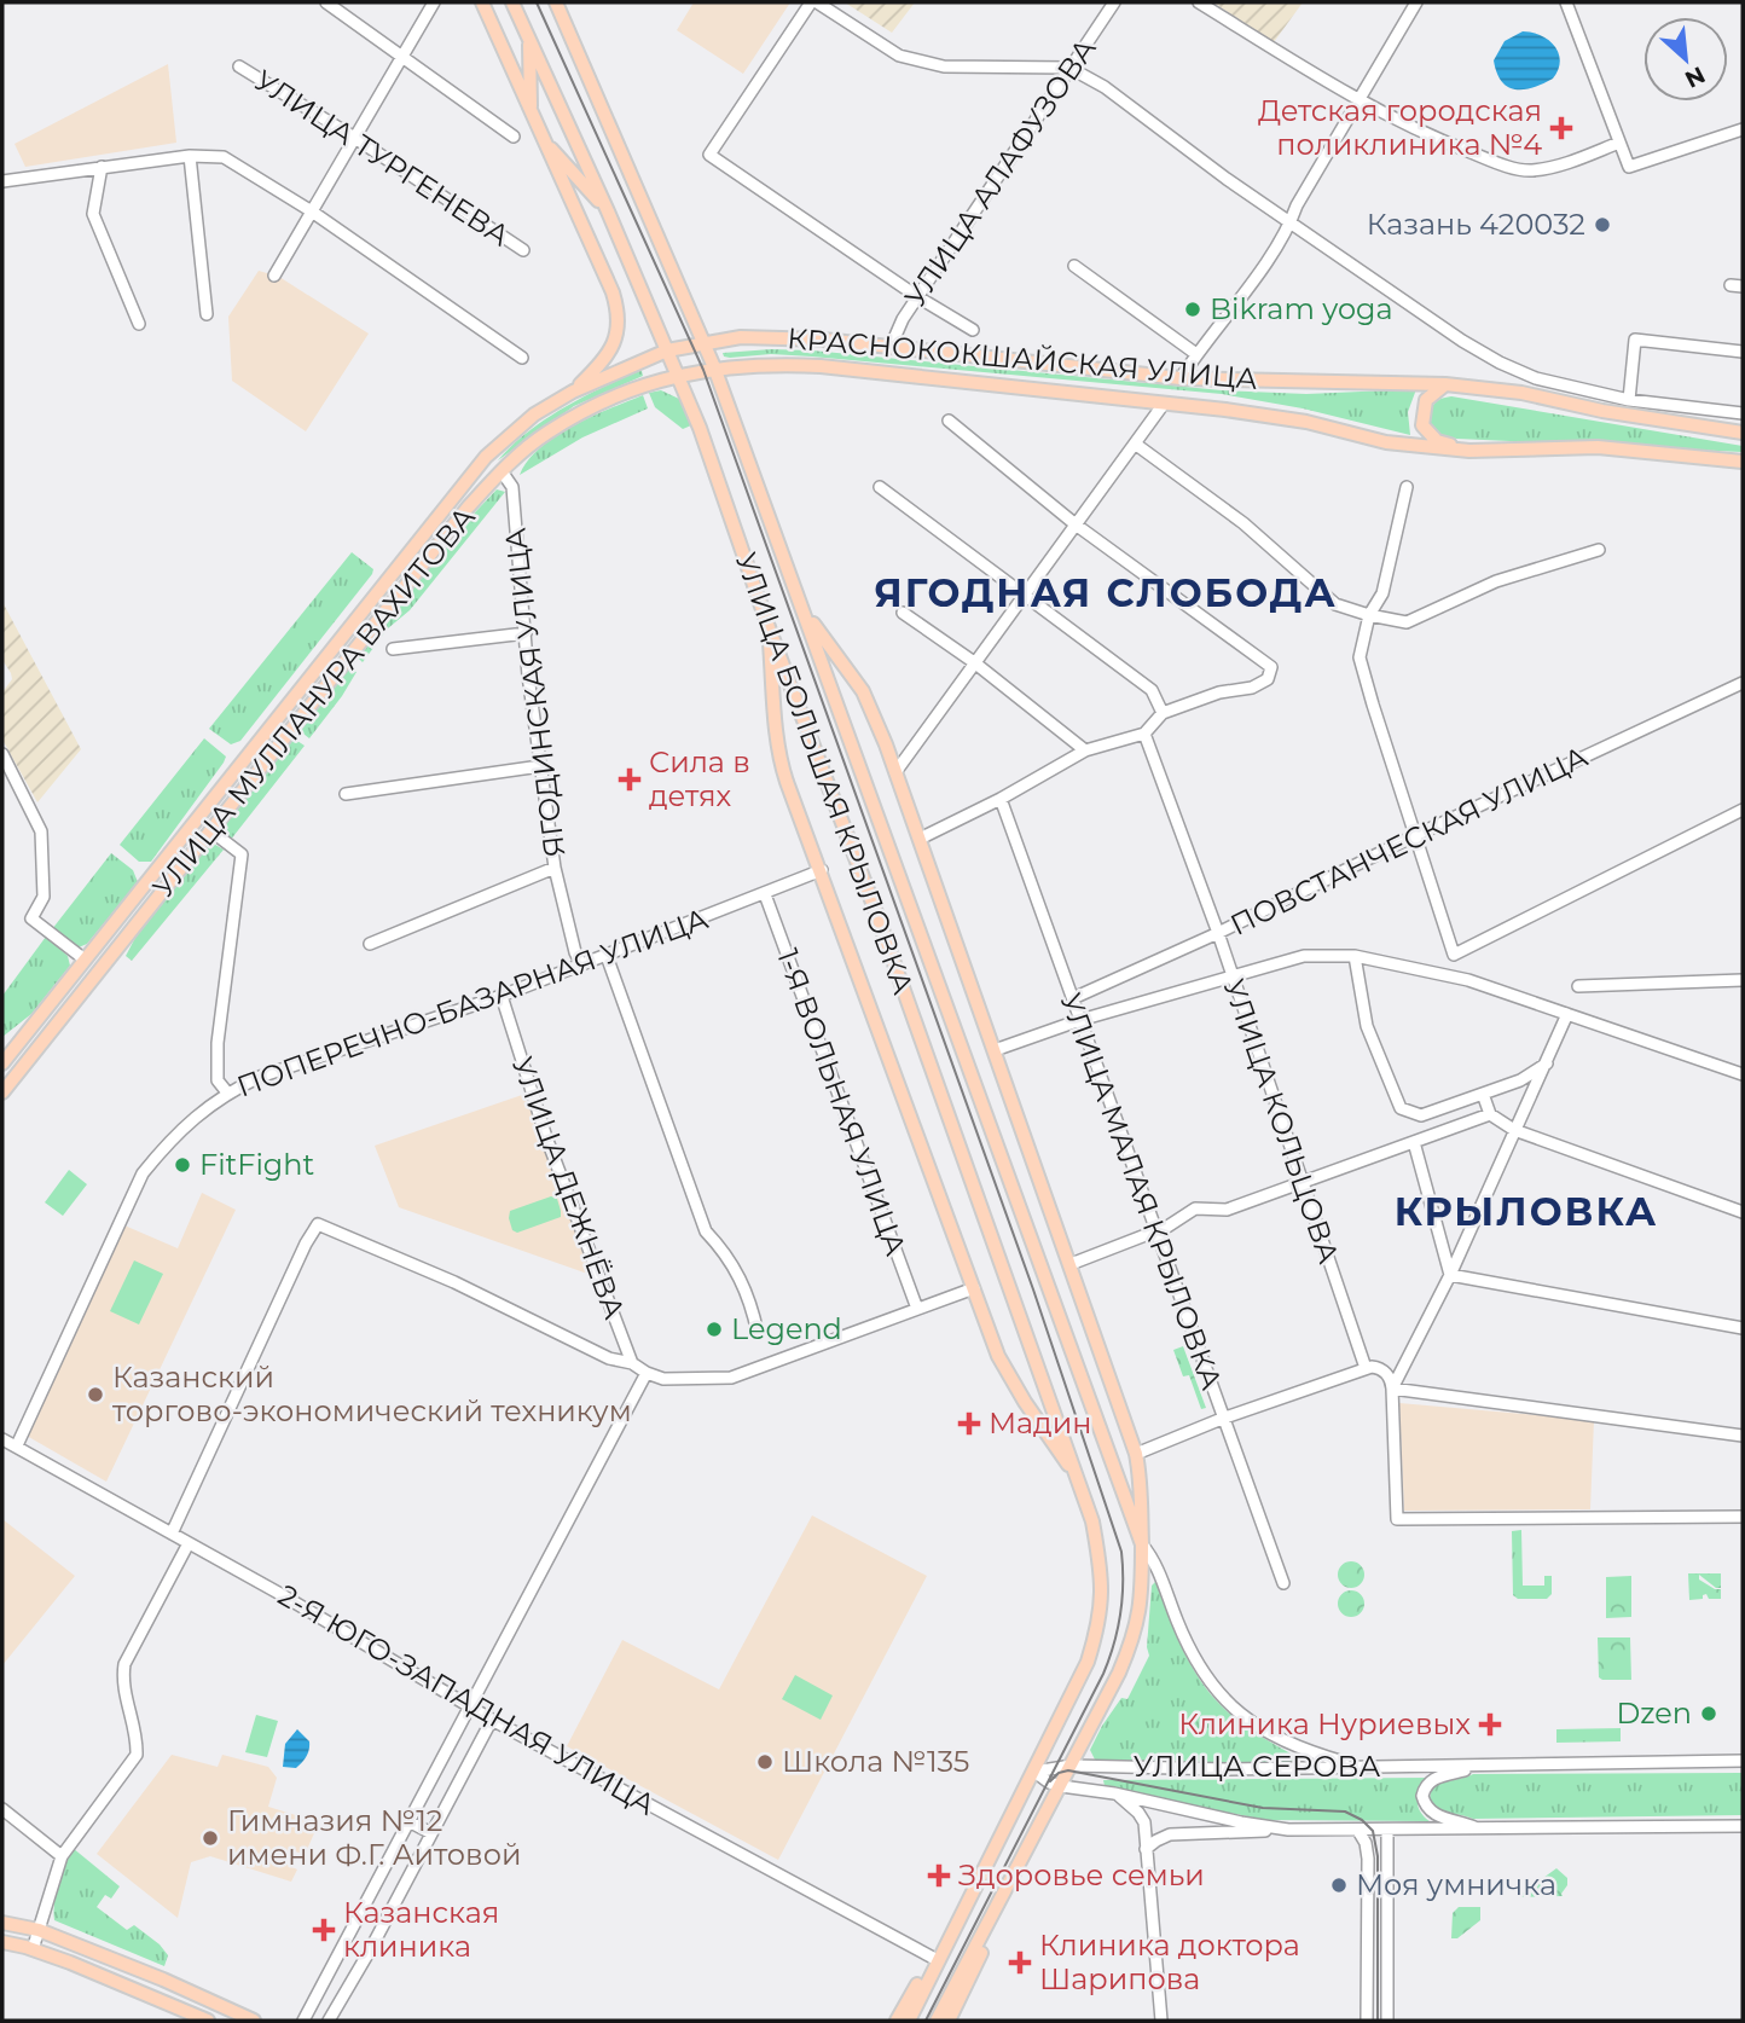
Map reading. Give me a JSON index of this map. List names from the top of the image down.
{
  "streets": {
    "main road": ["КРАСНОКОКШАЙСКАЯ УЛИЦА", "УЛИЦА МУЛЛАНУРА ВАХИТОВА", "УЛИЦА БОЛЬШАЯ КРЫЛОВКА"],
    "street": [
      "УЛИЦА ТУРГЕНЕВА",
      "УЛИЦА АЛАФУЗОВА",
      "ЯГОДИНСКАЯ УЛИЦА",
      "ПОВСТАНЧЕСКАЯ УЛИЦА",
      "ПОПЕРЕЧНО-БАЗАРНАЯ УЛИЦА",
      "1-Я ВОЛЬНАЯ УЛИЦА",
      "УЛИЦА КОЛЬЦОВА",
      "УЛИЦА ДЕЖНЁВА",
      "УЛИЦА МАЛАЯ КРЫЛОВКА",
      "2-Я ЮГО-ЗАПАДНАЯ УЛИЦА",
      "УЛИЦА СЕРОВА"
    ]
  },
  "crossings": [
    ["УЛИЦА АЛАФУЗОВА", "КРАСНОКОКШАЙСКАЯ УЛИЦА"],
    ["КРАСНОКОКШАЙСКАЯ УЛИЦА", "УЛИЦА МУЛЛАНУРА ВАХИТОВА"],
    ["КРАСНОКОКШАЙСКАЯ УЛИЦА", "УЛИЦА БОЛЬШАЯ КРЫЛОВКА"],
    ["ЯГОДИНСКАЯ УЛИЦА", "УЛИЦА МУЛЛАНУРА ВАХИТОВА"],
    ["ЯГОДИНСКАЯ УЛИЦА", "ПОПЕРЕЧНО-БАЗАРНАЯ УЛИЦА"],
    ["УЛИЦА МУЛЛАНУРА ВАХИТОВА", "УЛИЦА БОЛЬШАЯ КРЫЛОВКА"],
    ["УЛИЦА БОЛЬШАЯ КРЫЛОВКА", "УЛИЦА СЕРОВА"],
    ["ПОВСТАНЧЕСКАЯ УЛИЦА", "УЛИЦА КОЛЬЦОВА"],
    ["ПОВСТАНЧЕСКАЯ УЛИЦА", "УЛИЦА МАЛАЯ КРЫЛОВКА"],
    ["ПОПЕРЕЧНО-БАЗАРНАЯ УЛИЦА", "1-Я ВОЛЬНАЯ УЛИЦА"],
    ["ПОПЕРЕЧНО-БАЗАРНАЯ УЛИЦА", "УЛИЦА ДЕЖНЁВА"],
    ["ПОПЕРЕЧНО-БАЗАРНАЯ УЛИЦА", "2-Я ЮГО-ЗАПАДНАЯ УЛИЦА"]
  ],
  "districts": ["ЯГОДНАЯ СЛОБОДА", "КРЫЛОВКА"],
  "places": {
    "health": [
      "Детская городская поликлиника №4",
      "Сила в детях",
      "Мадин",
      "Клиника Нуриевых",
      "Здоровье семьи",
      "Казанская клиника",
      "Клиника доктора Шарипова"
    ],
    "other": [
      "Казань 420032",
      "Bikram yoga",
      "FitFight",
      "Legend",
      "Казанский торгово-экономический техникум",
      "Dzen",
      "Школа №135",
      "Гимназия №12 имени Ф.Г. Аитовой",
      "Моя умничка"
    ]
  },
  "north": "bottom right"
}
